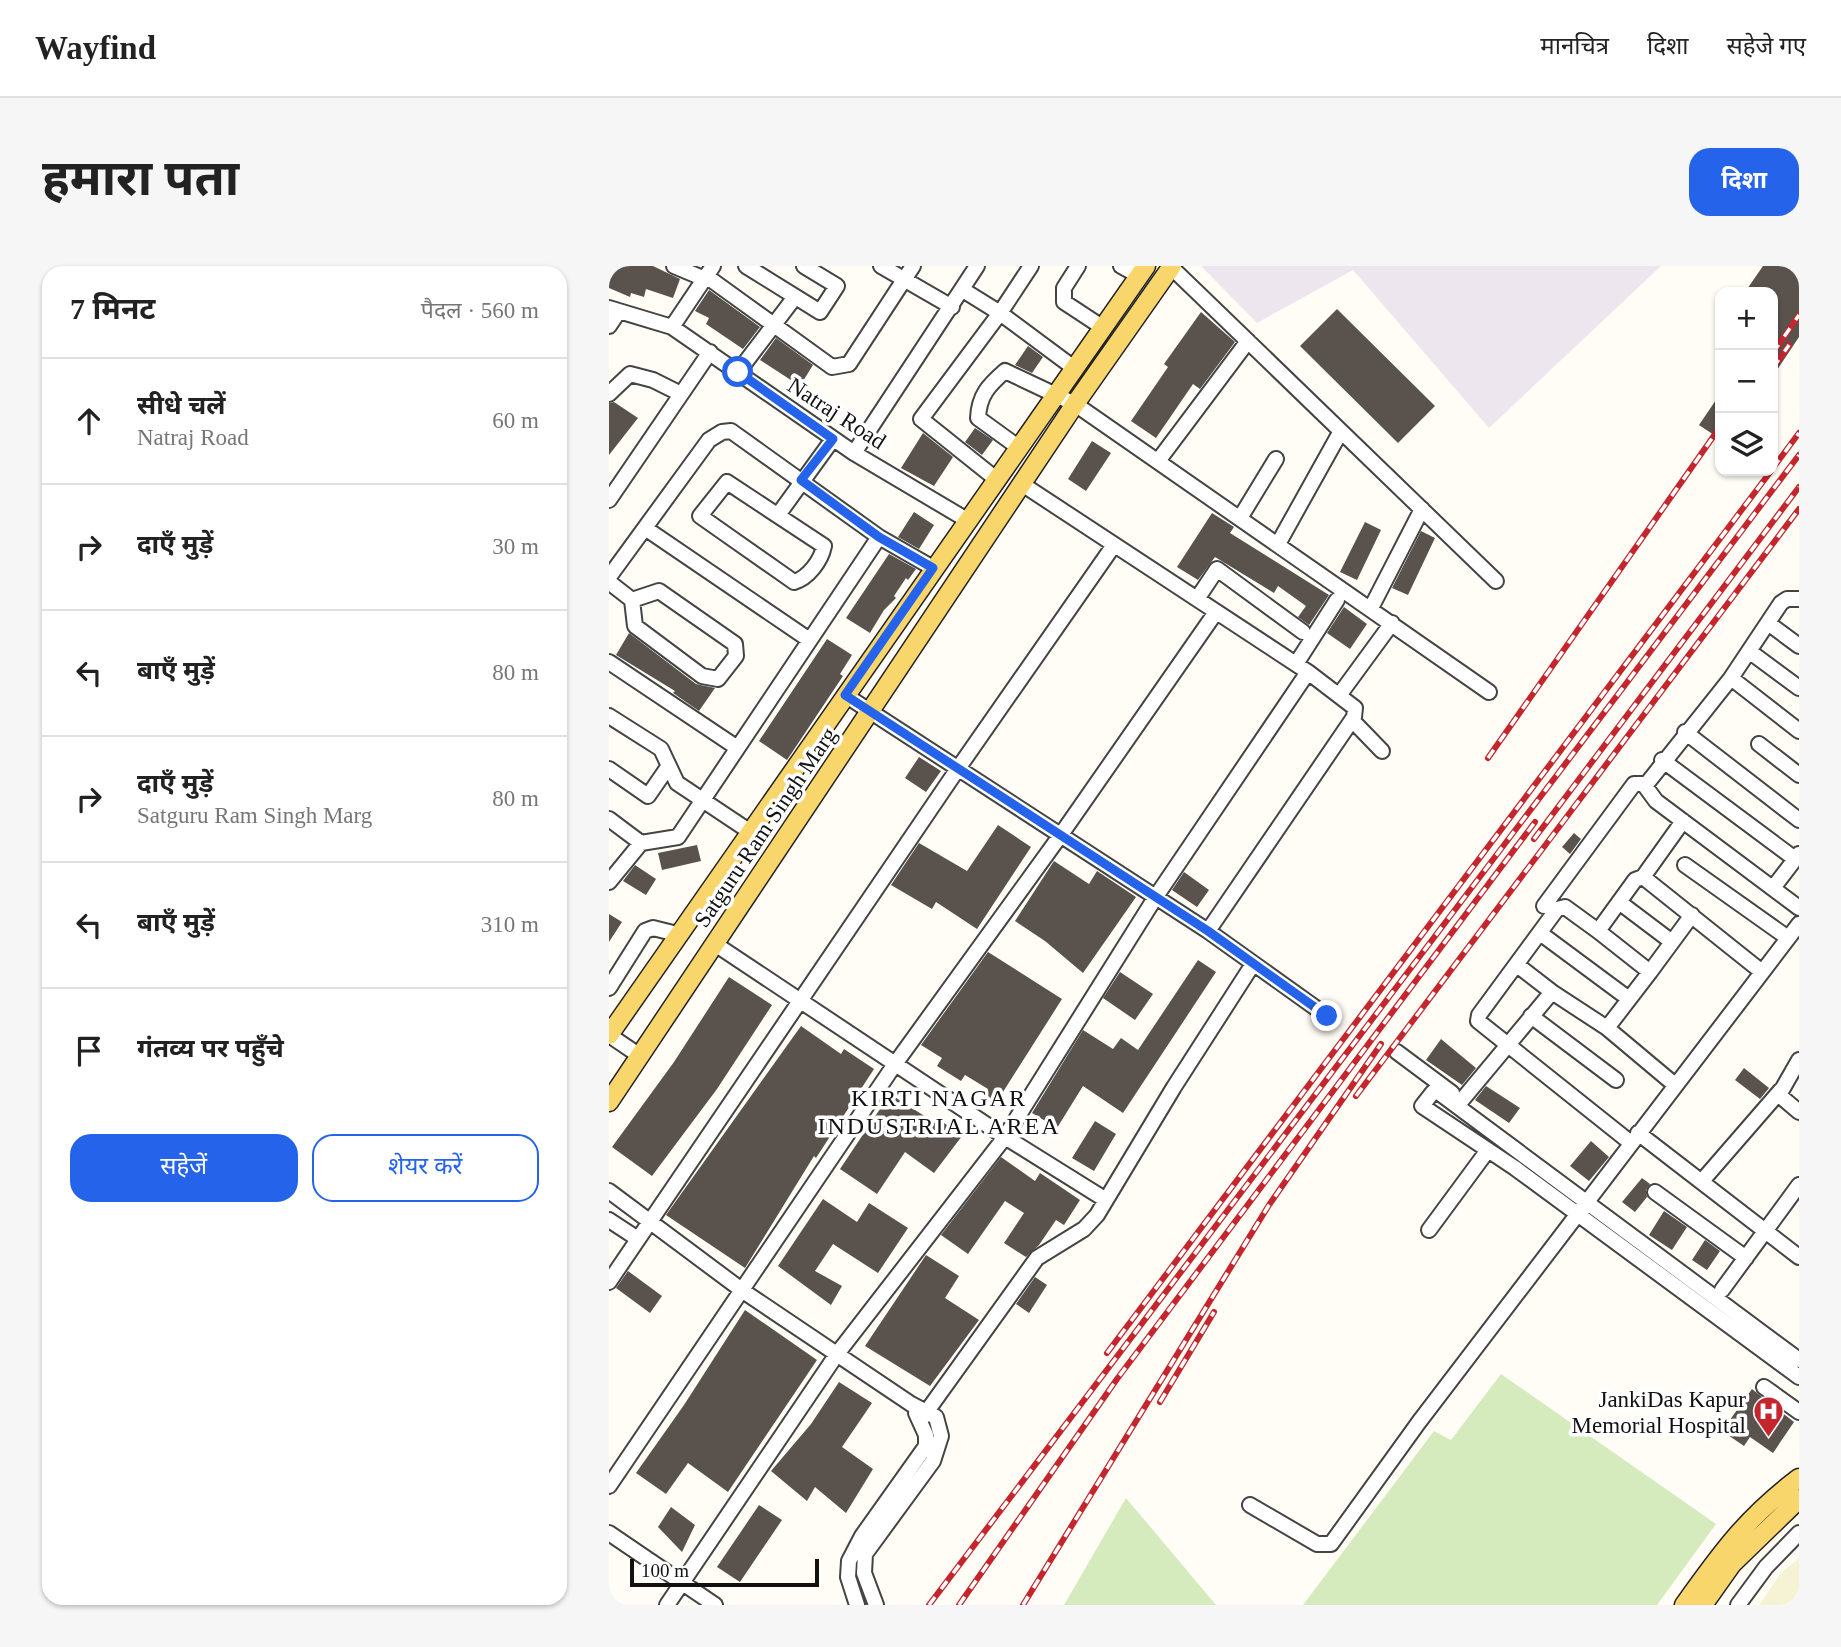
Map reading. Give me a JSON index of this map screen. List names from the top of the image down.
{
  "streets": {
    "main road": ["Satguru Ram Singh Marg"],
    "street": ["Natraj Road"]
  },
  "crossings": [
    ["Natraj Road", "Satguru Ram Singh Marg"]
  ],
  "districts": ["KIRTI NAGAR INDUSTRIAL AREA"],
  "places": {
    "hospital": ["JankiDas Kapur Memorial Hospital"]
  },
  "scale_bar": "100 m",
  "page": {
    "header": "Wayfind",
    "nav": ["मानचित्र", "दिशा", "सहेजे गए"],
    "buttons": [
      "दिशा",
      ["सहेजें", "शेयर करें"]
    ],
    "title": "हमारा पता",
    "heading": ["7 मिनट", "पैदल · 560 m"],
    "map_buttons": ["+", "−"],
    "list": [
      ["सीधे चलें", "Natraj Road", "60 m"],
      ["दाएँ मुड़ें", "30 m"],
      ["बाएँ मुड़ें", "80 m"],
      ["दाएँ मुड़ें", "Satguru Ram Singh Marg", "80 m"],
      ["बाएँ मुड़ें", "310 m"],
      "गंतव्य पर पहुँचे"
    ],
    "scale": "100 m"
  }
}
